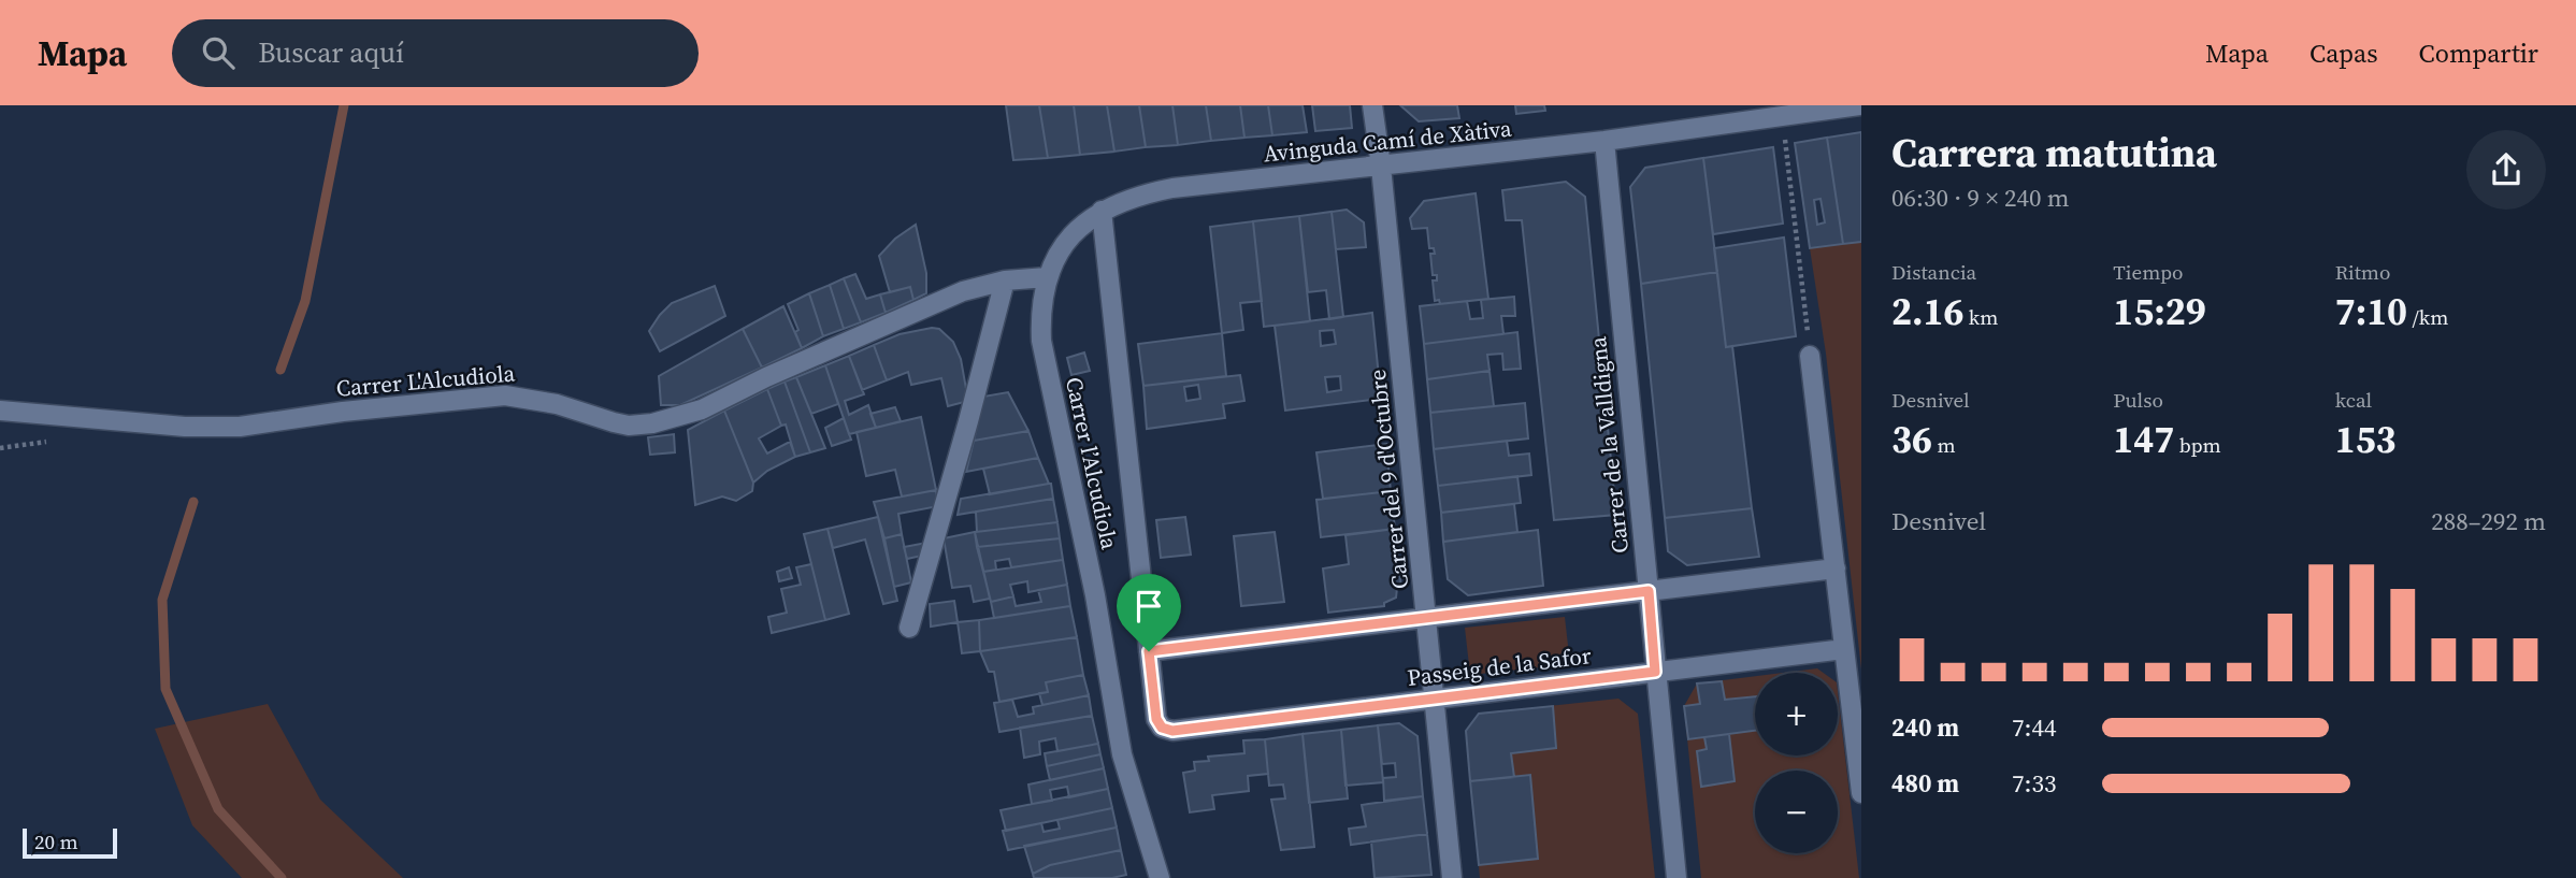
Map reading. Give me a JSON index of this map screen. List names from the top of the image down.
{
  "streets": {
    "street": [
      "Avinguda Camí de Xàtiva",
      "Carrer L'Alcudiola",
      "Carrer de la Valldigna",
      "Carrer l’Alcudiola",
      "Carrer del 9 d'Octubre",
      "Passeig de la Safor"
    ]
  },
  "crossings": [
    ["Avinguda Camí de Xàtiva", "Carrer L'Alcudiola"],
    ["Avinguda Camí de Xàtiva", "Carrer de la Valldigna"],
    ["Avinguda Camí de Xàtiva", "Carrer l’Alcudiola"],
    ["Avinguda Camí de Xàtiva", "Carrer del 9 d'Octubre"],
    ["Carrer L'Alcudiola", "Carrer l’Alcudiola"],
    ["Carrer de la Valldigna", "Passeig de la Safor"],
    ["Carrer del 9 d'Octubre", "Passeig de la Safor"]
  ],
  "scale_bar": "20 m",
  "page": {
    "header": "Mapa",
    "search": "Buscar aquí",
    "nav": ["Mapa", "Capas", "Compartir"],
    "heading": ["Carrera matutina", "06:30 · 9 × 240 m"],
    "stats": [
      ["Distancia", "2.16 km"],
      ["Tiempo", "15:29"],
      ["Ritmo", "7:10 /km"],
      ["Desnivel", "36 m"],
      ["Pulso", "147 bpm"],
      ["kcal", "153"]
    ],
    "chart": ["Desnivel", "288–292 m"],
    "map_buttons": ["+", "−"],
    "list": [
      {
        "name": "240 m",
        "note": "7:44"
      },
      {
        "name": "480 m",
        "note": "7:33"
      }
    ],
    "scale": "20 m"
  }
}
